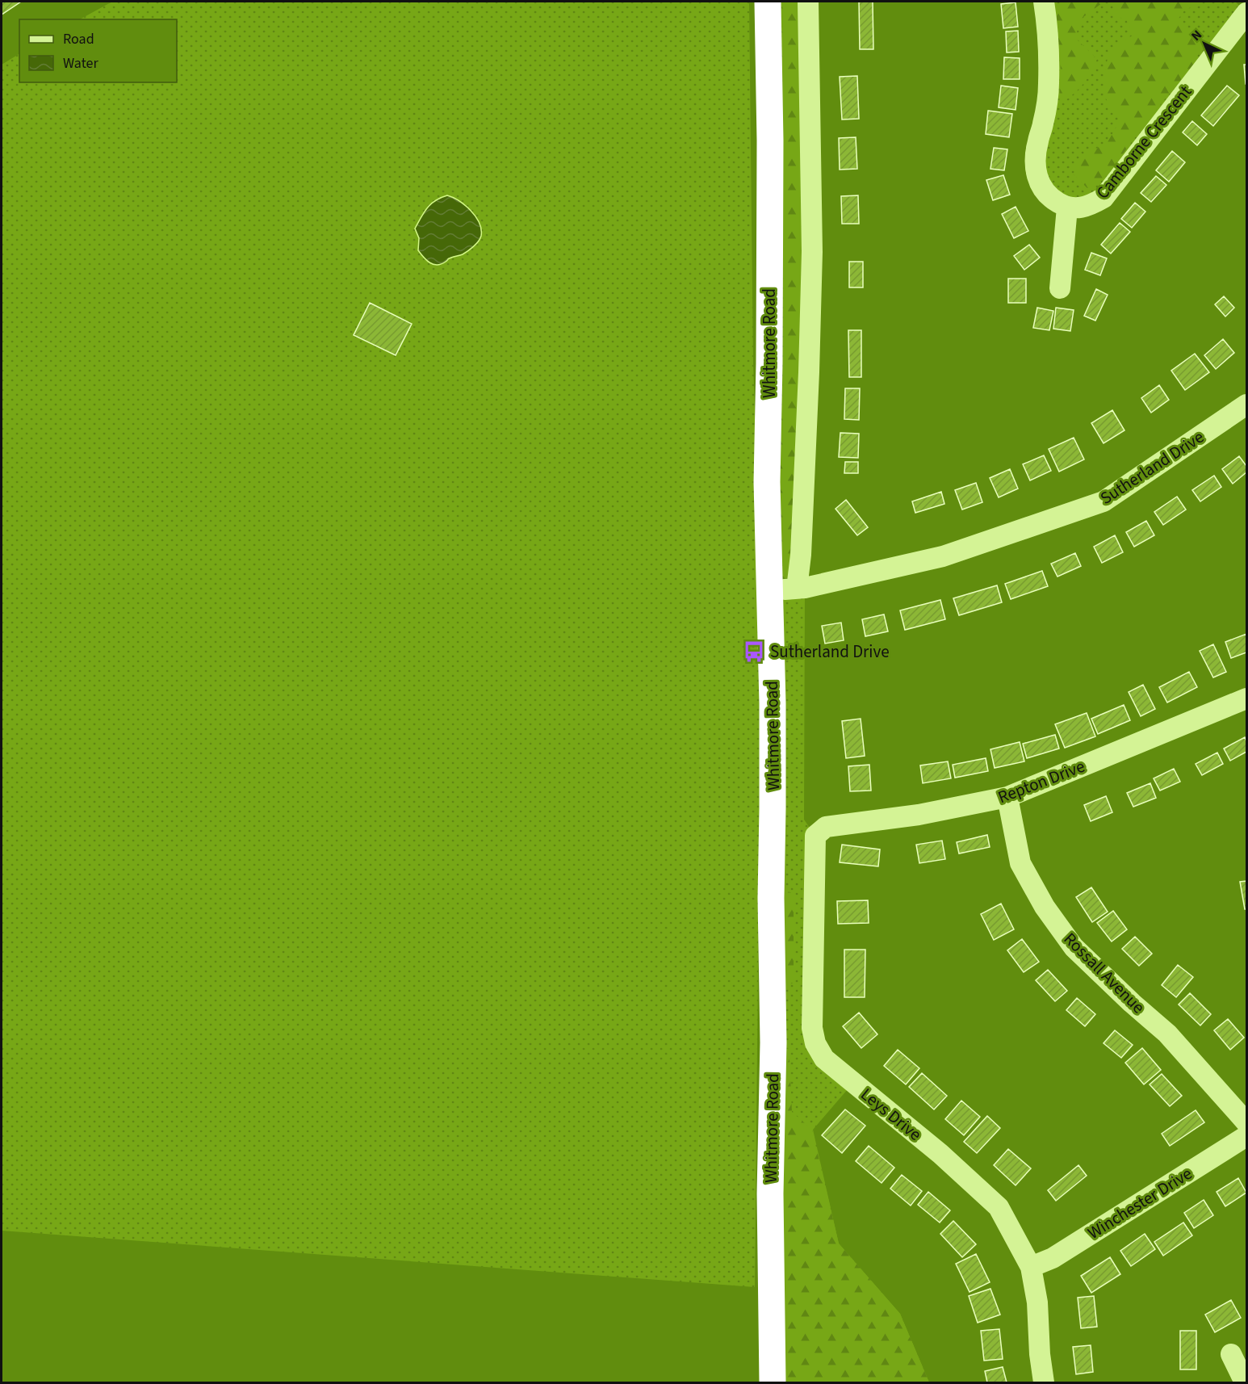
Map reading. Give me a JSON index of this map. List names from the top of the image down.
{
  "streets": {
    "highway": ["Whitmore Road"],
    "street": [
      "Camborne Crescent",
      "Sutherland Drive",
      "Repton Drive",
      "Rossall Avenue",
      "Leys Drive",
      "Winchester Drive"
    ]
  },
  "crossings": [
    ["Whitmore Road", "Sutherland Drive"],
    ["Repton Drive", "Rossall Avenue"],
    ["Repton Drive", "Leys Drive"],
    ["Leys Drive", "Winchester Drive"]
  ],
  "places": {
    "bus stop": ["Sutherland Drive"]
  },
  "legend": ["Road", "Water"],
  "north": "top left"
}
